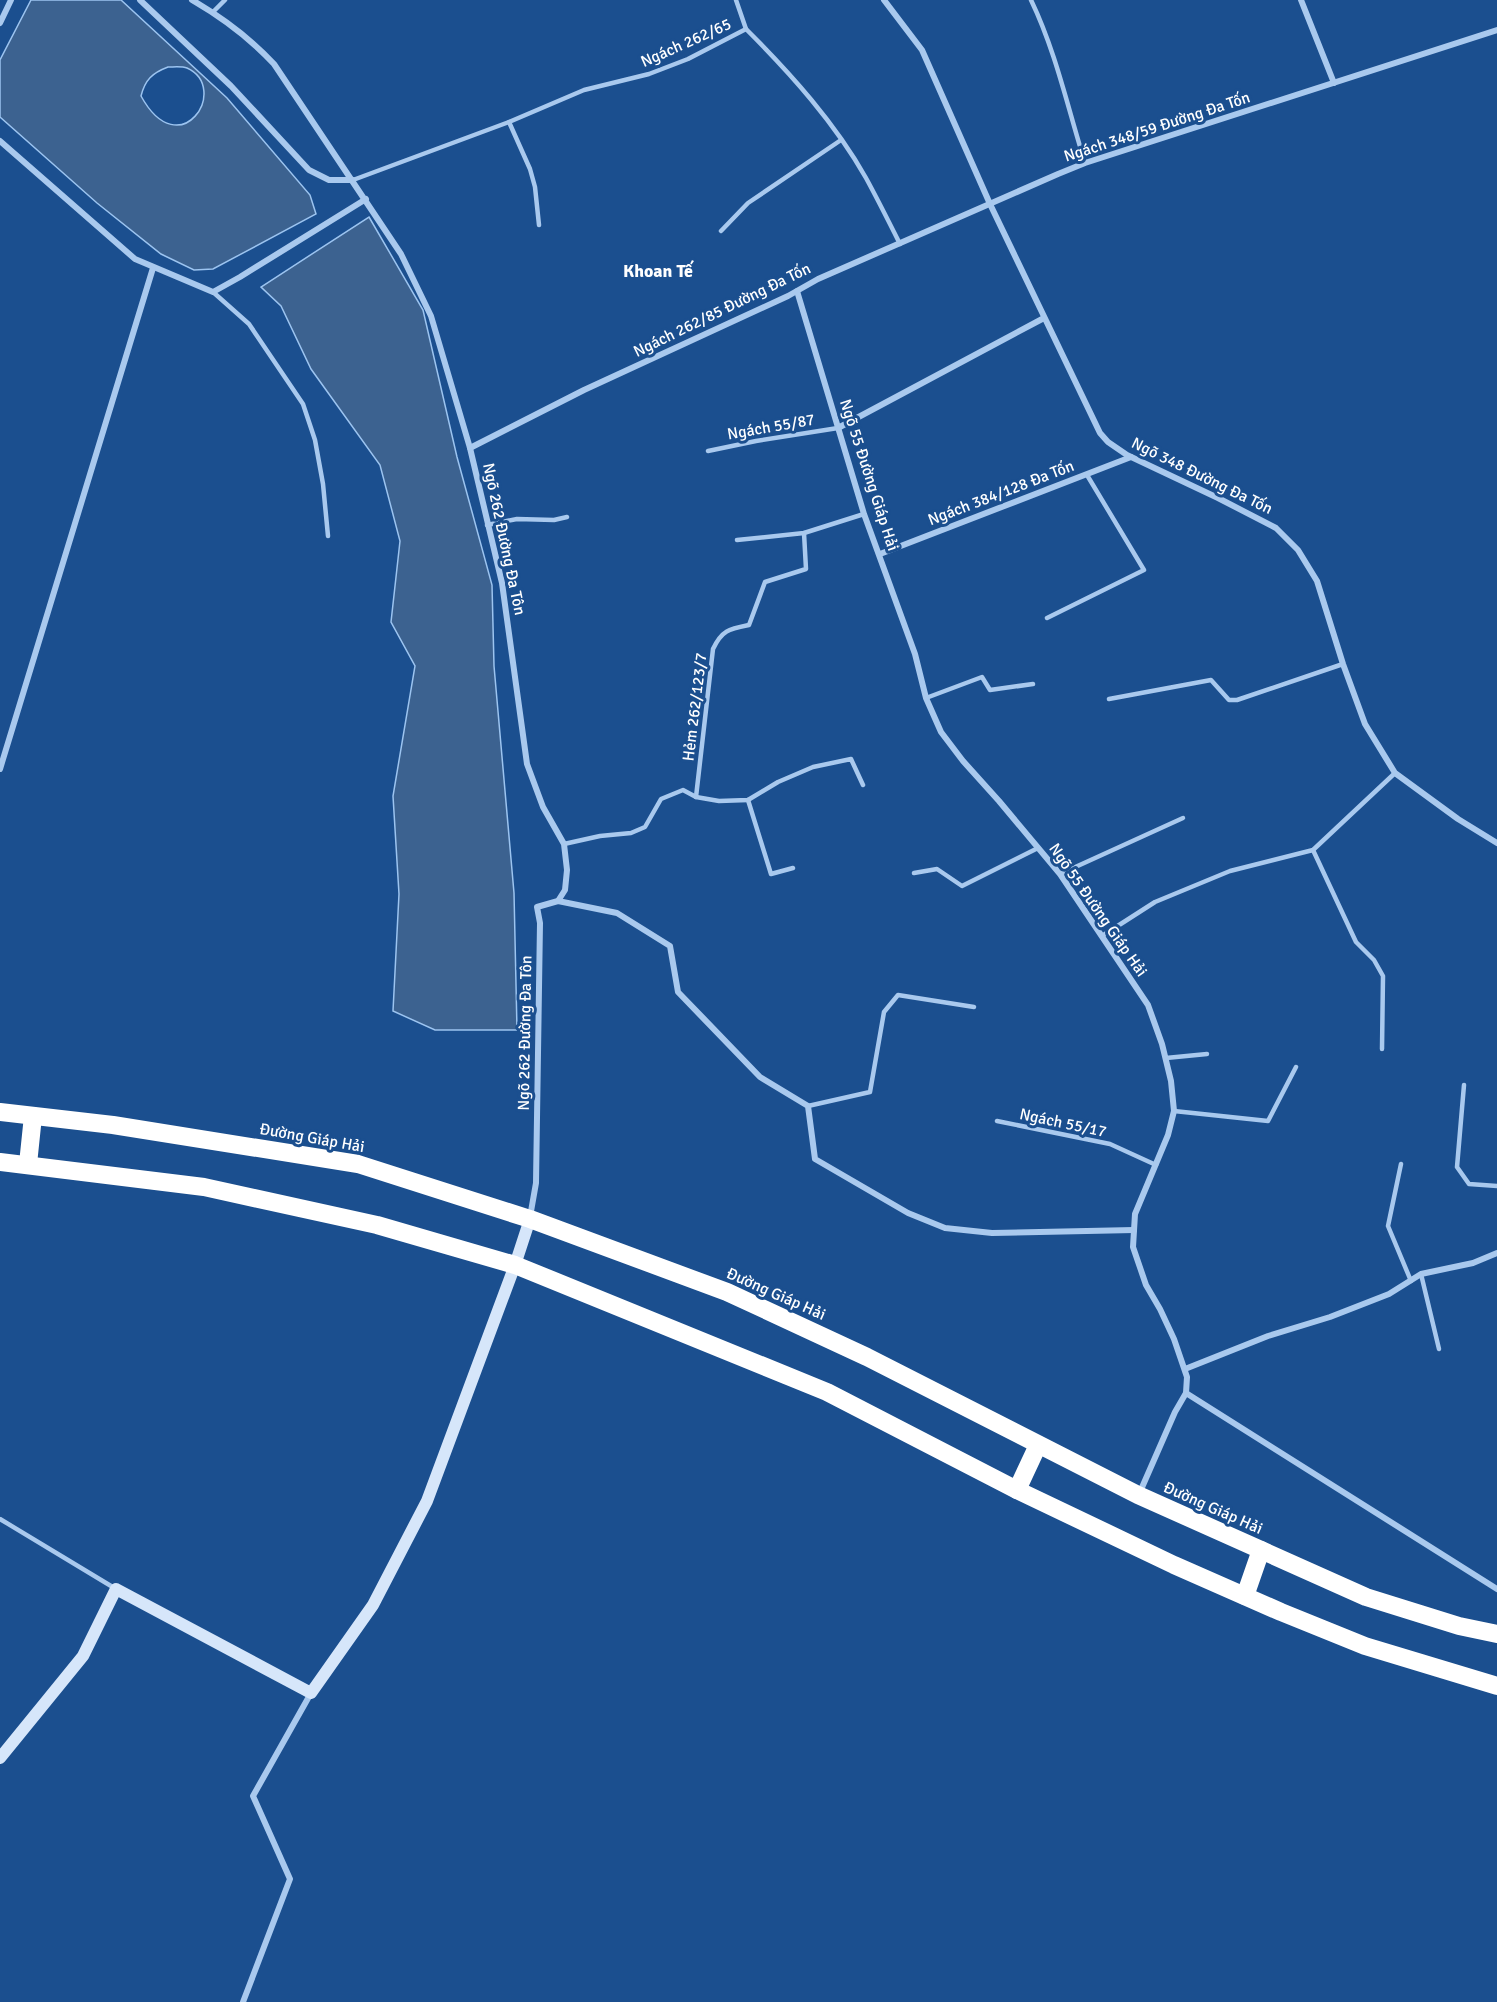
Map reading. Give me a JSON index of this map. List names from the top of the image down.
{
  "streets": {
    "highway": ["Đường Giáp Hải"],
    "street": [
      "Ngách 348/59 Đường Đa Tốn",
      "Ngách 262/85 Đường Đa Tốn",
      "Ngõ 55 Đường Giáp Hải",
      "Ngõ 348 Đường Đa Tốn",
      "Ngách 384/128 Đa Tốn",
      "Ngõ 262 Đường Đa Tôn"
    ],
    "lane": [
      "Ngách 262/65",
      "Ngách 55/87",
      "Hẻm 262/123/7",
      "Ngách 55/17"
    ]
  },
  "crossings": [
    ["Ngách 262/65", "Ngách 262/85 Đường Đa Tốn"],
    ["Ngách 262/65", "Ngõ 262 Đường Đa Tôn"],
    ["Ngách 348/59 Đường Đa Tốn", "Ngách 262/85 Đường Đa Tốn"],
    ["Ngách 348/59 Đường Đa Tốn", "Ngõ 348 Đường Đa Tốn"],
    ["Ngách 262/85 Đường Đa Tốn", "Ngõ 55 Đường Giáp Hải"],
    ["Ngách 262/85 Đường Đa Tốn", "Ngõ 348 Đường Đa Tốn"],
    ["Ngách 262/85 Đường Đa Tốn", "Ngõ 262 Đường Đa Tôn"],
    ["Ngách 55/87", "Ngõ 55 Đường Giáp Hải"],
    ["Ngõ 55 Đường Giáp Hải", "Ngách 384/128 Đa Tốn"],
    ["Ngõ 55 Đường Giáp Hải", "Ngách 55/17"],
    ["Ngõ 348 Đường Đa Tốn", "Ngách 384/128 Đa Tốn"],
    ["Ngõ 262 Đường Đa Tôn", "Đường Giáp Hải"]
  ],
  "districts": ["Khoan Tế"]
}
